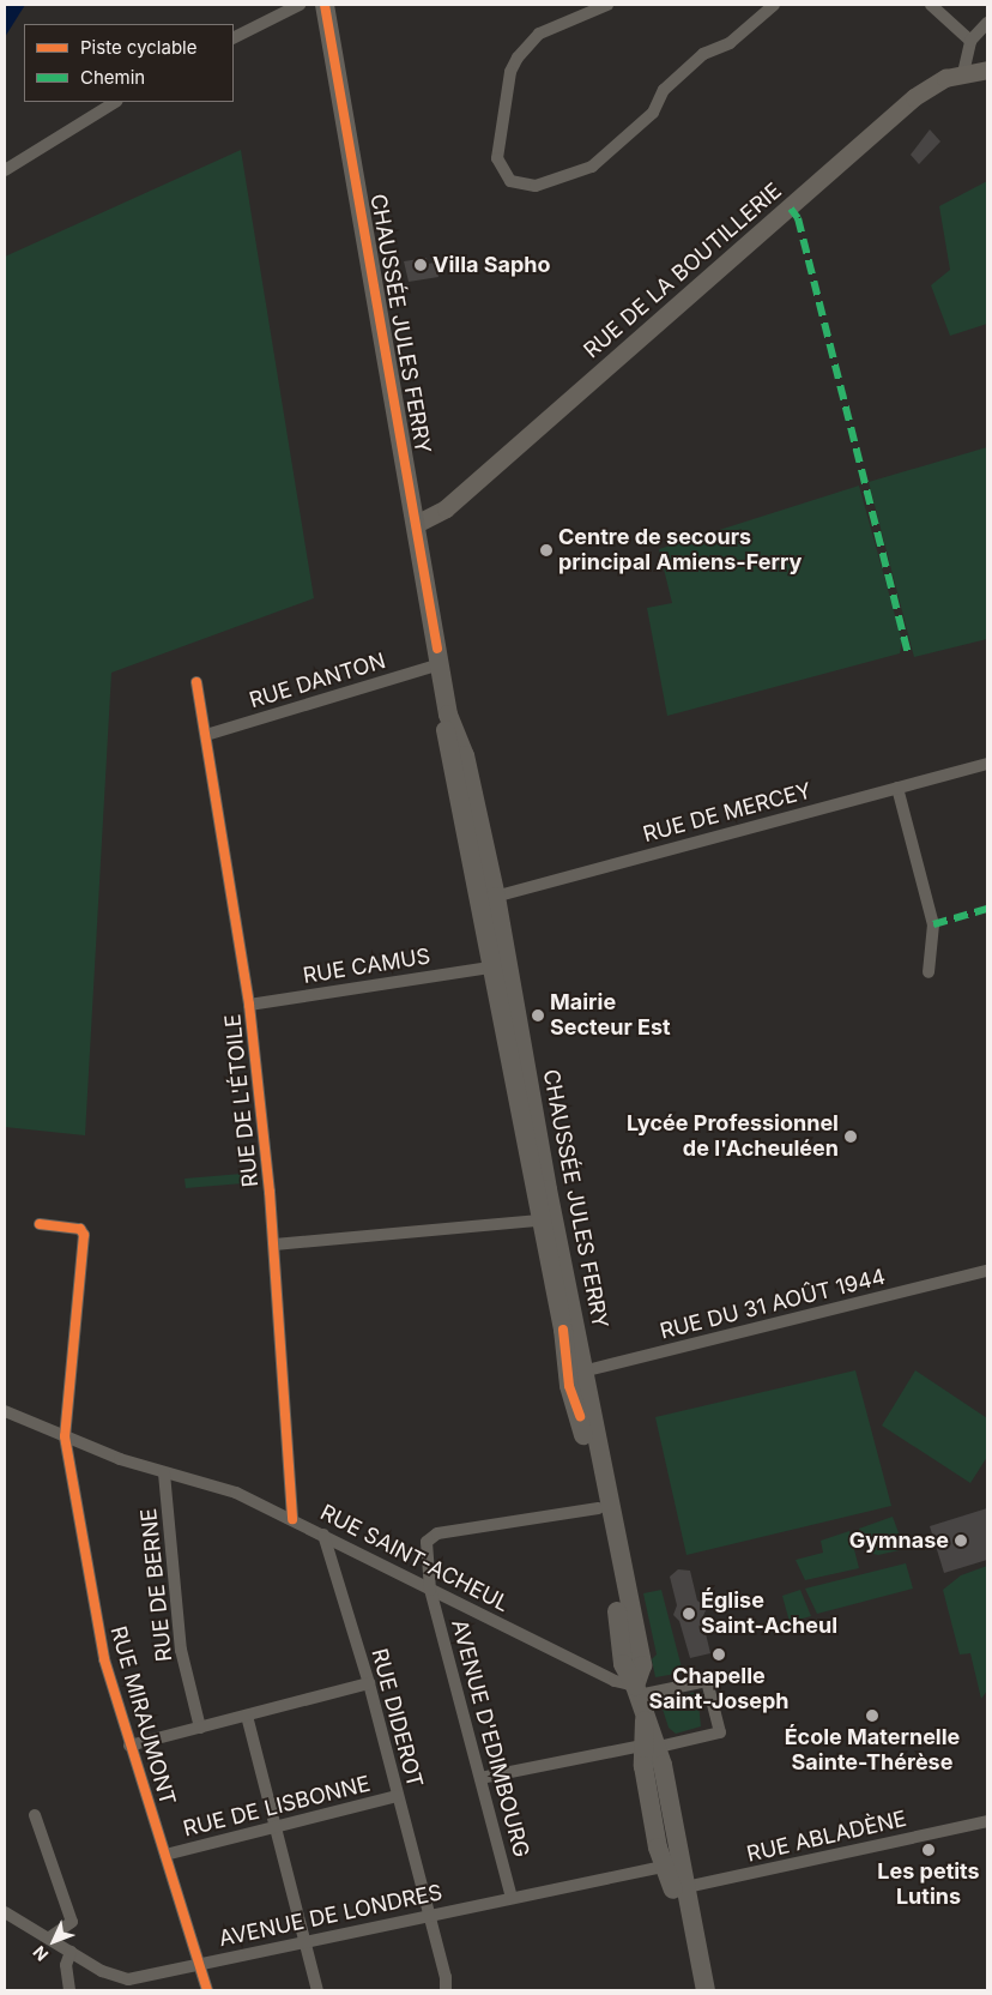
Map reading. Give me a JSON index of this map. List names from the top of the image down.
{
  "streets": {
    "main road": ["CHAUSSÉE JULES FERRY"],
    "street": [
      "RUE DE LA BOUTILLERIE",
      "RUE DANTON",
      "RUE DE MERCEY",
      "RUE CAMUS",
      "RUE DE L'ÉTOILE",
      "RUE DU 31 AOÛT 1944",
      "RUE SAINT-ACHEUL",
      "RUE DE BERNE",
      "RUE MIRAUMONT",
      "RUE DIDEROT",
      "AVENUE D'EDIMBOURG",
      "RUE DE LISBONNE",
      "RUE ABLADÈNE",
      "AVENUE DE LONDRES"
    ]
  },
  "crossings": [
    ["RUE DE LA BOUTILLERIE", "CHAUSSÉE JULES FERRY"],
    ["CHAUSSÉE JULES FERRY", "RUE DANTON"],
    ["CHAUSSÉE JULES FERRY", "RUE DE MERCEY"],
    ["CHAUSSÉE JULES FERRY", "RUE CAMUS"],
    ["CHAUSSÉE JULES FERRY", "RUE DU 31 AOÛT 1944"],
    ["CHAUSSÉE JULES FERRY", "RUE SAINT-ACHEUL"],
    ["CHAUSSÉE JULES FERRY", "RUE ABLADÈNE"],
    ["CHAUSSÉE JULES FERRY", "AVENUE DE LONDRES"],
    ["RUE DANTON", "RUE DE L'ÉTOILE"],
    ["RUE CAMUS", "RUE DE L'ÉTOILE"],
    ["RUE DE L'ÉTOILE", "RUE SAINT-ACHEUL"],
    ["RUE SAINT-ACHEUL", "RUE DE BERNE"],
    ["RUE SAINT-ACHEUL", "RUE MIRAUMONT"],
    ["RUE SAINT-ACHEUL", "RUE DIDEROT"],
    ["RUE SAINT-ACHEUL", "AVENUE D'EDIMBOURG"],
    ["RUE MIRAUMONT", "RUE DE LISBONNE"],
    ["RUE MIRAUMONT", "AVENUE DE LONDRES"],
    ["RUE DIDEROT", "RUE DE LISBONNE"],
    ["RUE DIDEROT", "AVENUE DE LONDRES"],
    ["AVENUE D'EDIMBOURG", "AVENUE DE LONDRES"]
  ],
  "places": [
    "Villa Sapho",
    "Centre de secours principal Amiens-Ferry",
    "Mairie Secteur Est",
    "Lycée Professionnel de l'Acheuléen",
    "Gymnase",
    "Église Saint-Acheul",
    "Chapelle Saint-Joseph",
    "École Maternelle Sainte-Thérèse",
    "Les petits Lutins"
  ],
  "legend": ["Piste cyclable", "Chemin"],
  "north": "bottom left"
}
